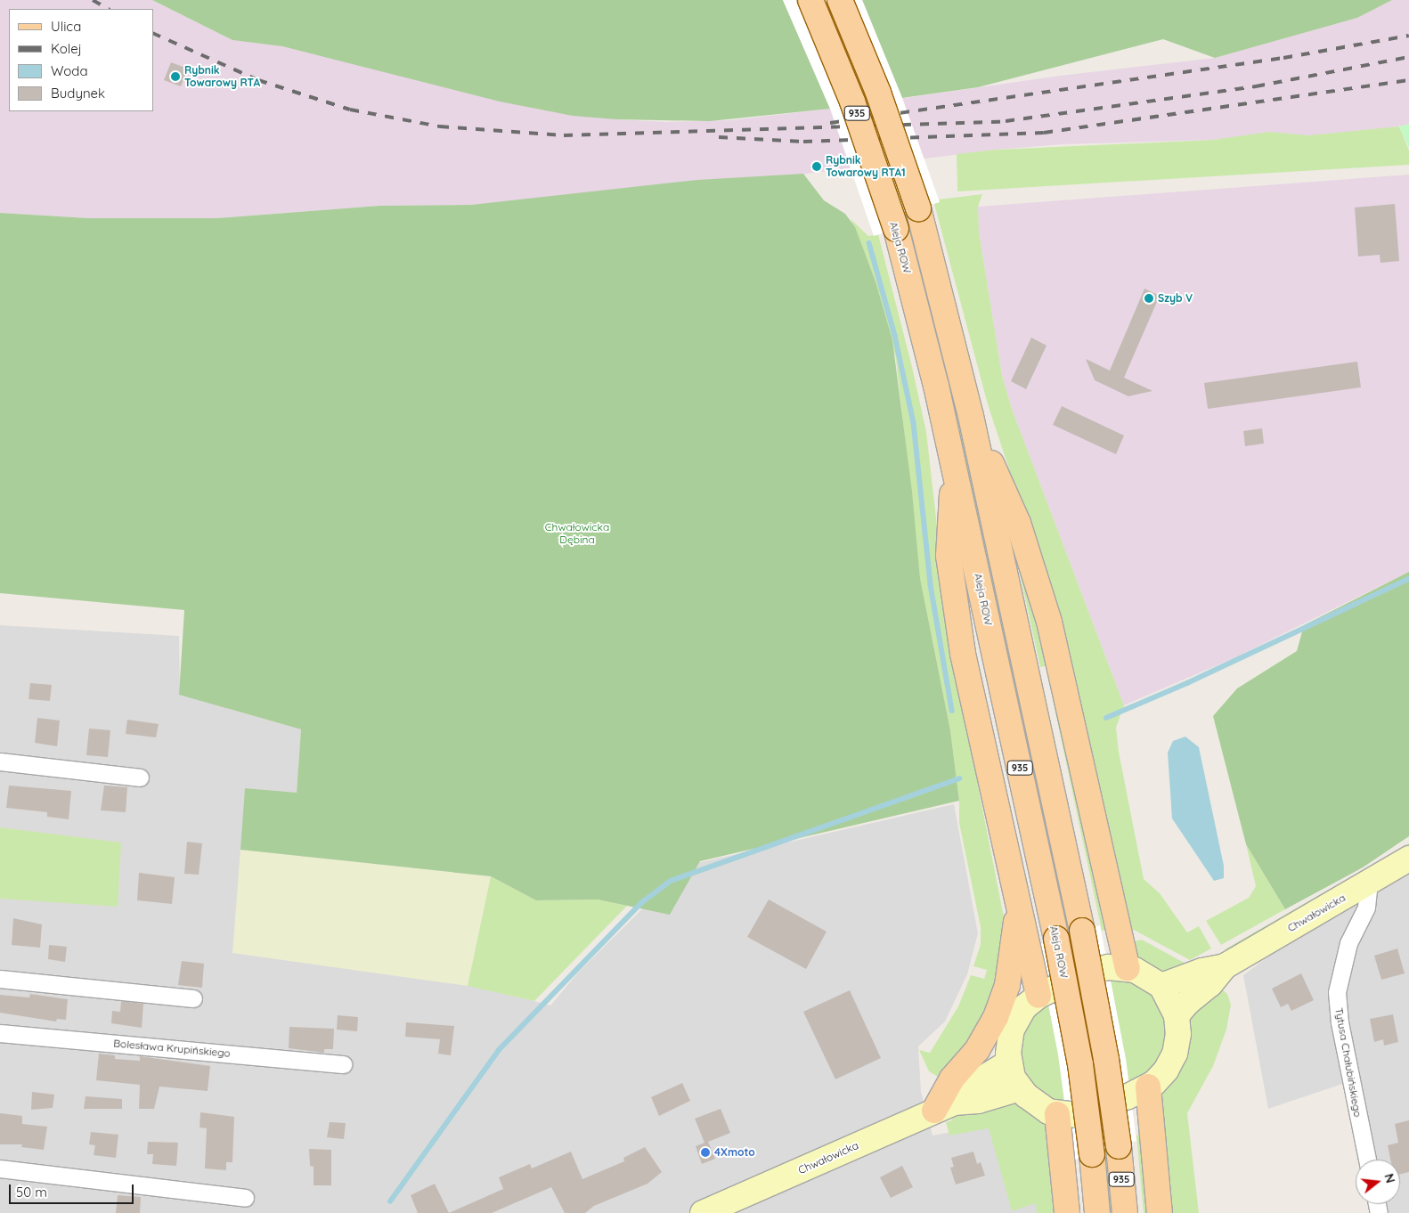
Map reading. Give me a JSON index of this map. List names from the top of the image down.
{
  "streets": {
    "main road": ["935", "Aleja ROW", "Chwałowicka"],
    "street": ["Bolesława Krupińskiego", "Tytusa Chałubińskiego"]
  },
  "crossings": [
    ["Chwałowicka", "Tytusa Chałubińskiego"]
  ],
  "parks": ["Chwałowicka Dębina"],
  "places": [
    "Rybnik Towarowy RTA",
    "Rybnik Towarowy RTA1",
    "Szyb V",
    "4Xmoto"
  ],
  "legend": [
    "Ulica",
    "Kolej",
    "Woda",
    "Budynek"
  ],
  "scale_bar": "50 m",
  "north": "right"
}
